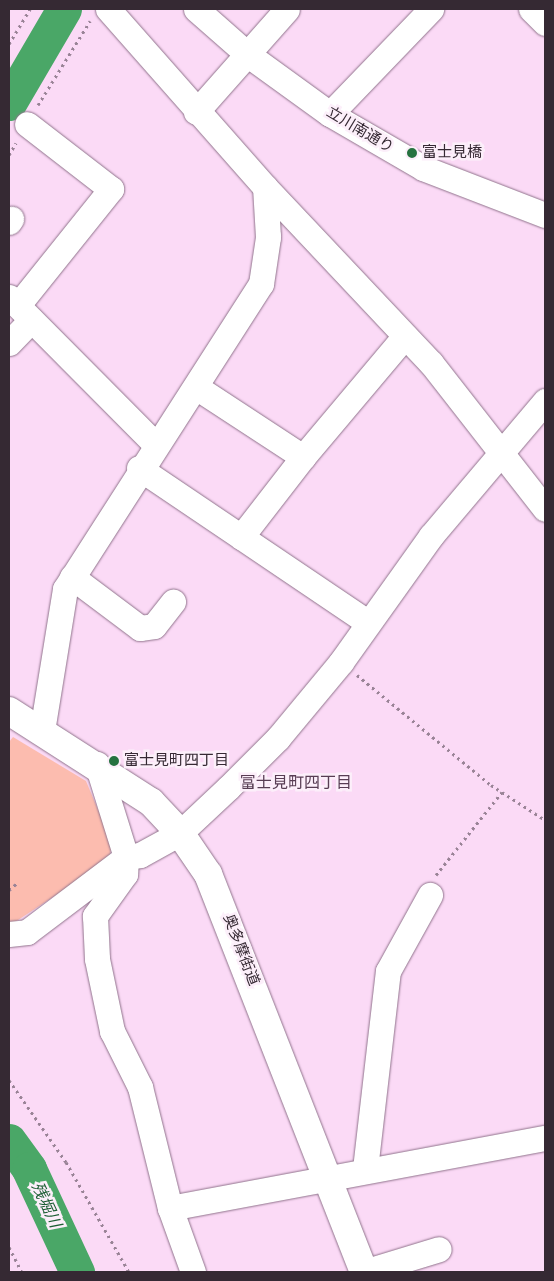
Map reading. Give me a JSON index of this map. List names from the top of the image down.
{
  "streets": {
    "main road": ["奥多摩街道"],
    "street": ["立川南通り"]
  },
  "districts": ["富士見町四丁目"],
  "water": ["残堀川"],
  "places": ["富士見橋", "富士見町四丁目"]
}
